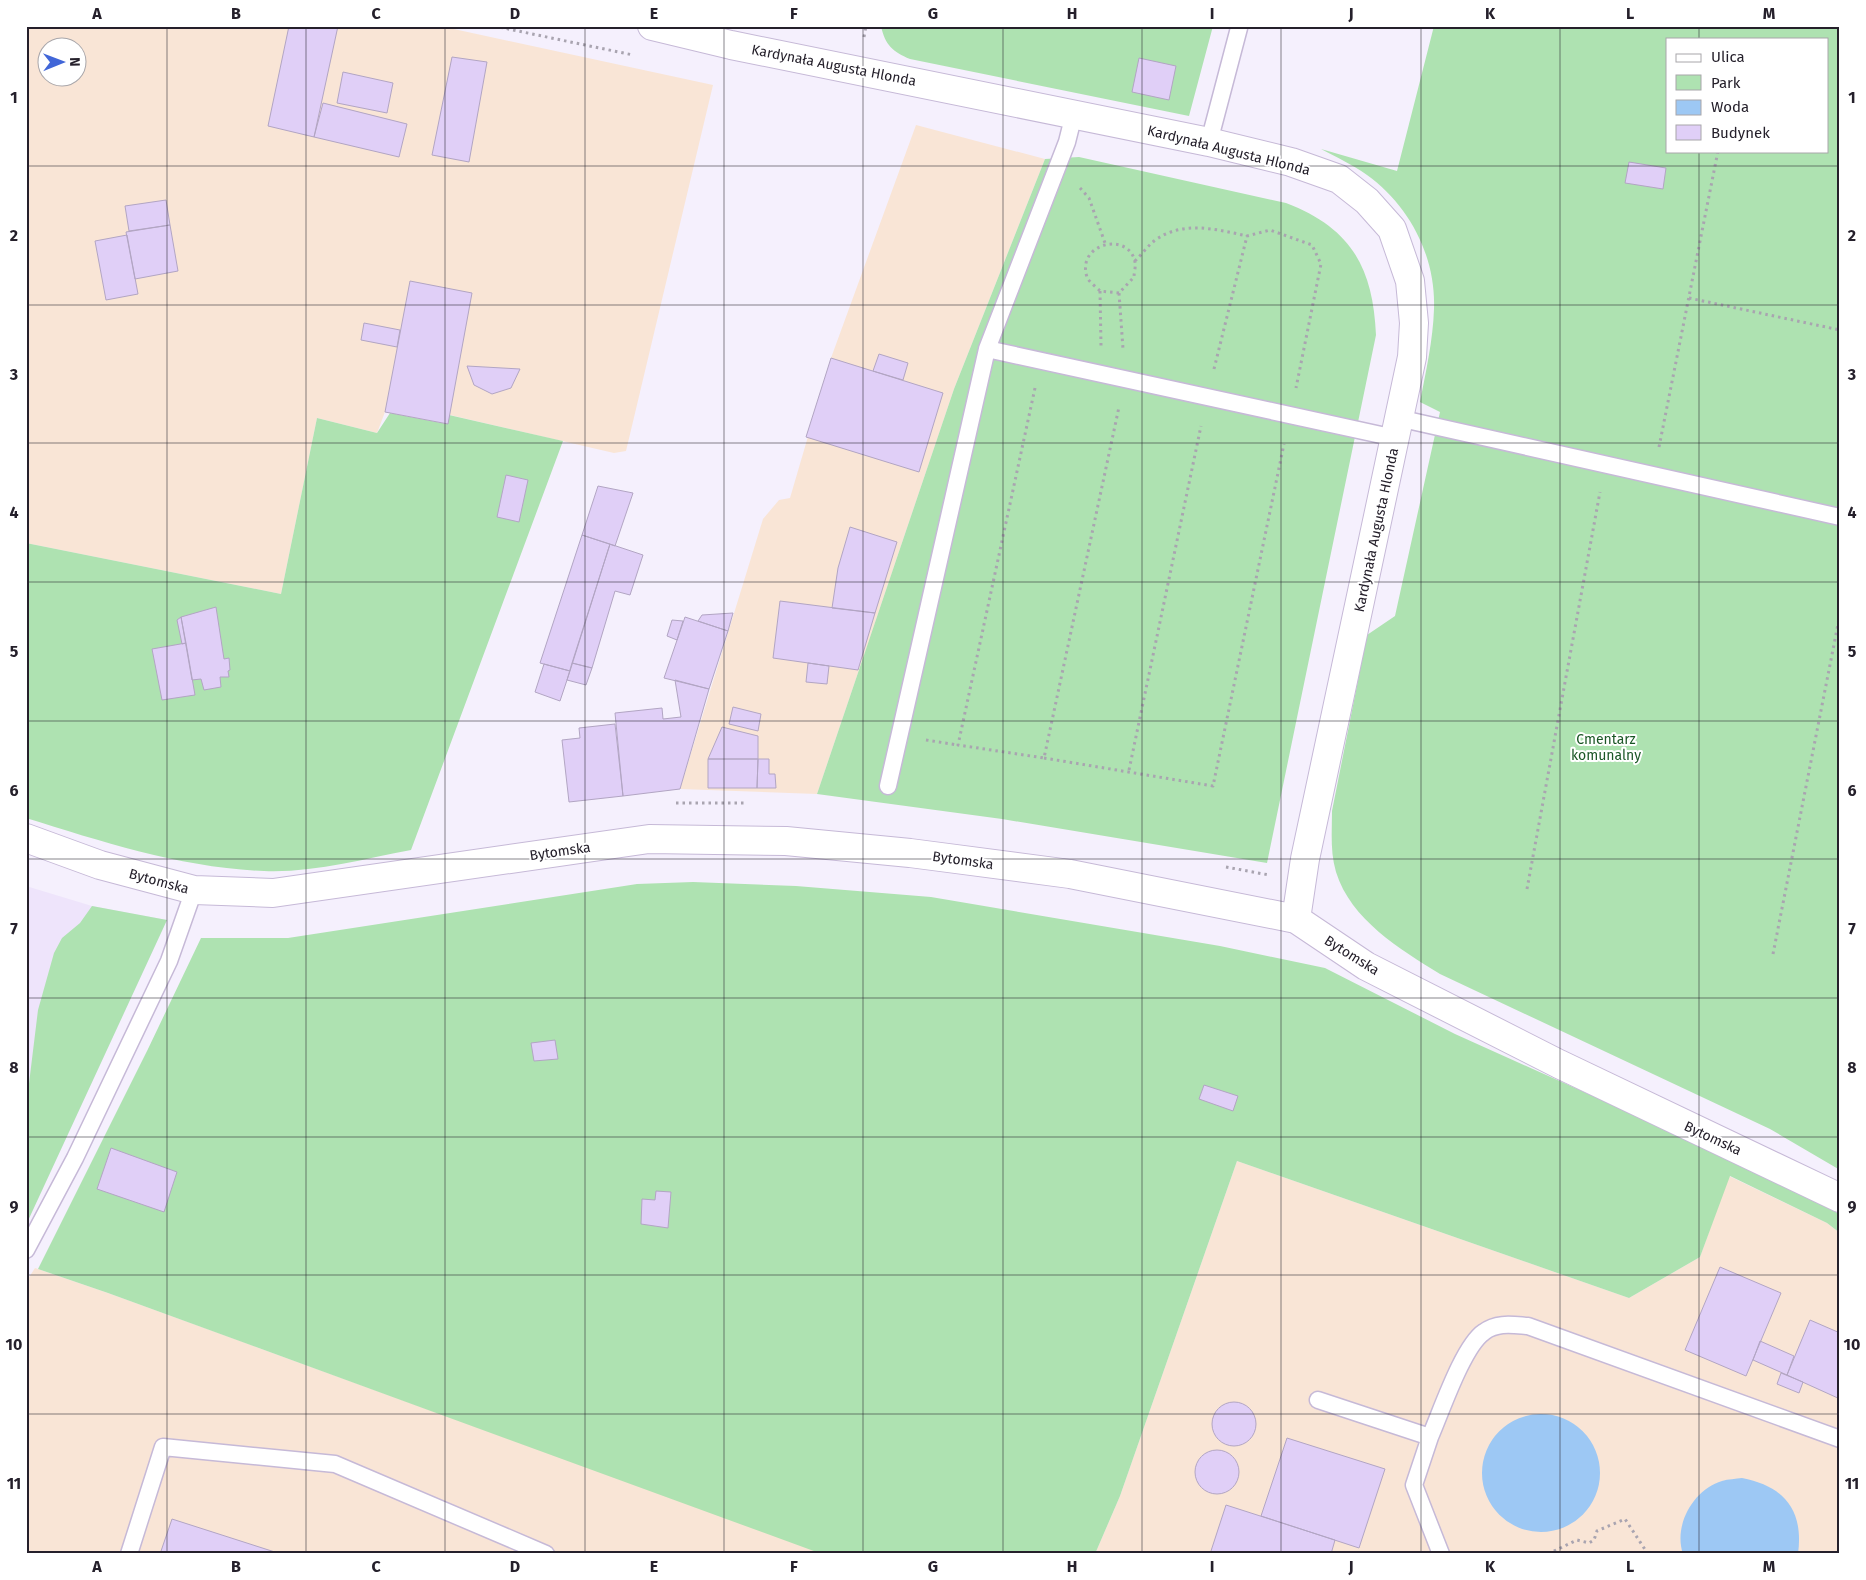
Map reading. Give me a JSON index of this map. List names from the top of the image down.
{
  "streets": {
    "street": ["Kardynała Augusta Hlonda", "Bytomska"]
  },
  "crossings": [
    ["Kardynała Augusta Hlonda", "Bytomska"]
  ],
  "parks": ["Cmentarz komunalny"],
  "legend": [
    "Ulica",
    "Park",
    "Woda",
    "Budynek"
  ],
  "north": "right",
  "grid": {
    "columns": [
      "A",
      "B",
      "C",
      "D",
      "E",
      "F",
      "G",
      "H",
      "I",
      "J",
      "K",
      "L",
      "M"
    ],
    "rows": [
      "1",
      "2",
      "3",
      "4",
      "5",
      "6",
      "7",
      "8",
      "9",
      "10",
      "11"
    ]
  }
}
